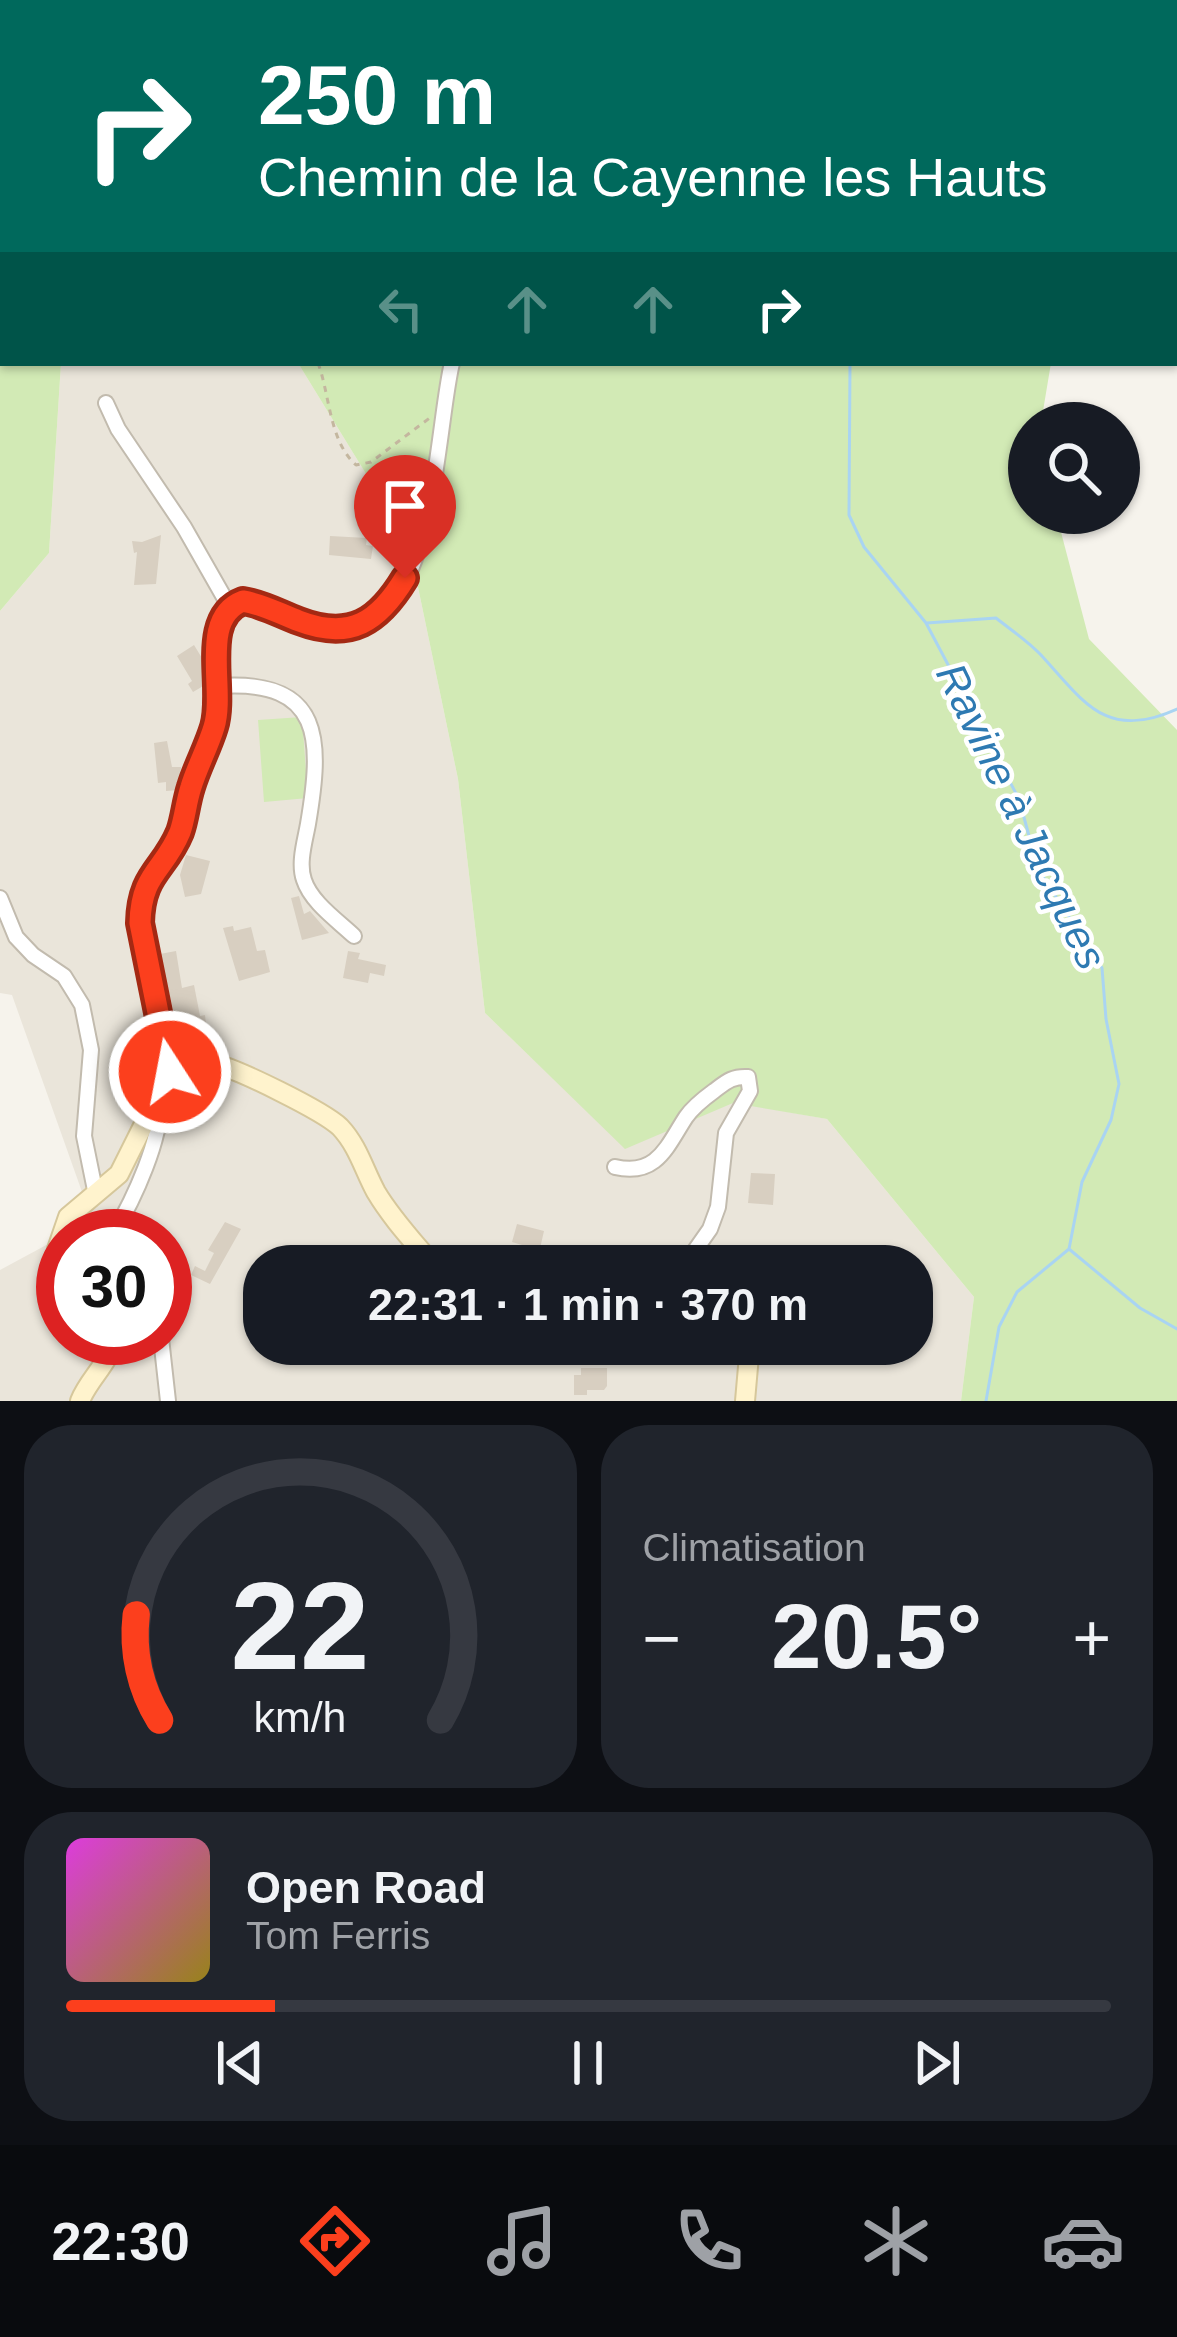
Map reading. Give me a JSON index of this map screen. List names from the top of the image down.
{
  "water": ["Ravine à Jacques"],
  "page": {
    "turn": ["250 m", "Chemin de la Cayenne les Hauts"],
    "limit": "30",
    "trip": "22:31 · 1 min · 370 m",
    "tile": "Climatisation",
    "heat": ["−", "20.5°", "+"],
    "song": ["Open Road", "Tom Ferris"],
    "tabs": "22:30",
    "gauge": ["22", "km/h"]
  }
}
